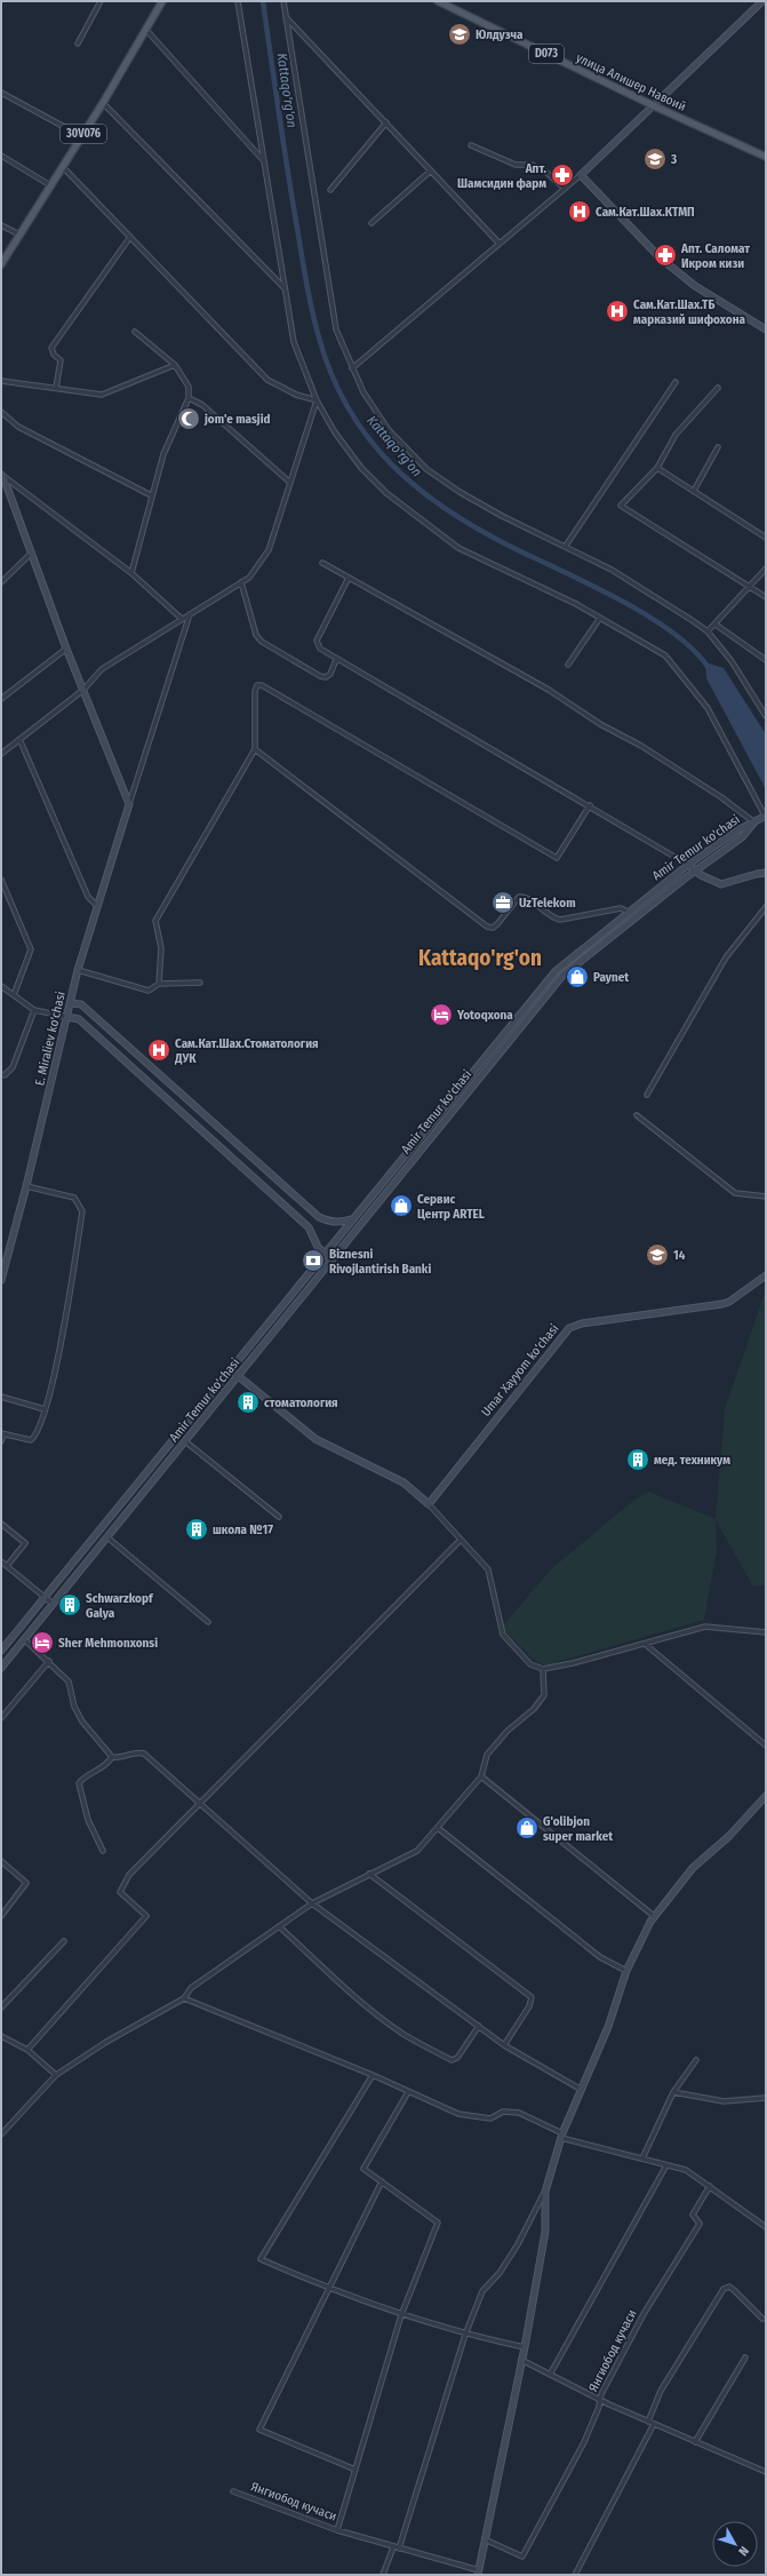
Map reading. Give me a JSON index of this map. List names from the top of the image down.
{
  "streets": {
    "main road": ["D073", "улица Алишер Навоий", "30V076"],
    "street": [
      "Amir Temur ko'chasi",
      "E. Miraliev ko'chasi",
      "Umar Xayyom ko‘chasi",
      "Янгиобод кучаси"
    ]
  },
  "districts": ["Kattaqo'rg'on"],
  "water": ["Kattaqo'rg'on"],
  "places": {
    "school or university": ["Юлдузча", "3", "14"],
    "pharmacy": ["Апт. Шамсидин фарм", "Апт. Саломат Икром кизи"],
    "hospital": ["Сам.Кат.Шах.КТМП", "Сам.Кат.Шах.ТБ марказий шифохона", "Сам.Кат.Шах.Стоматология ДУК"],
    "mosque": ["jom'e masjid"],
    "office": ["UzTelekom"],
    "shop": ["Paynet", "Сервис Центр ARTEL", "G'olibjon super market"],
    "hotel": ["Yotoqxona", "Sher Mehmonxonsi"],
    "bank": ["Biznesni Rivojlantirish Banki"],
    "building": [
      "стоматология",
      "мед. техникум",
      "школа №17",
      "Schwarzkopf Galya"
    ]
  },
  "north": "bottom right"
}
